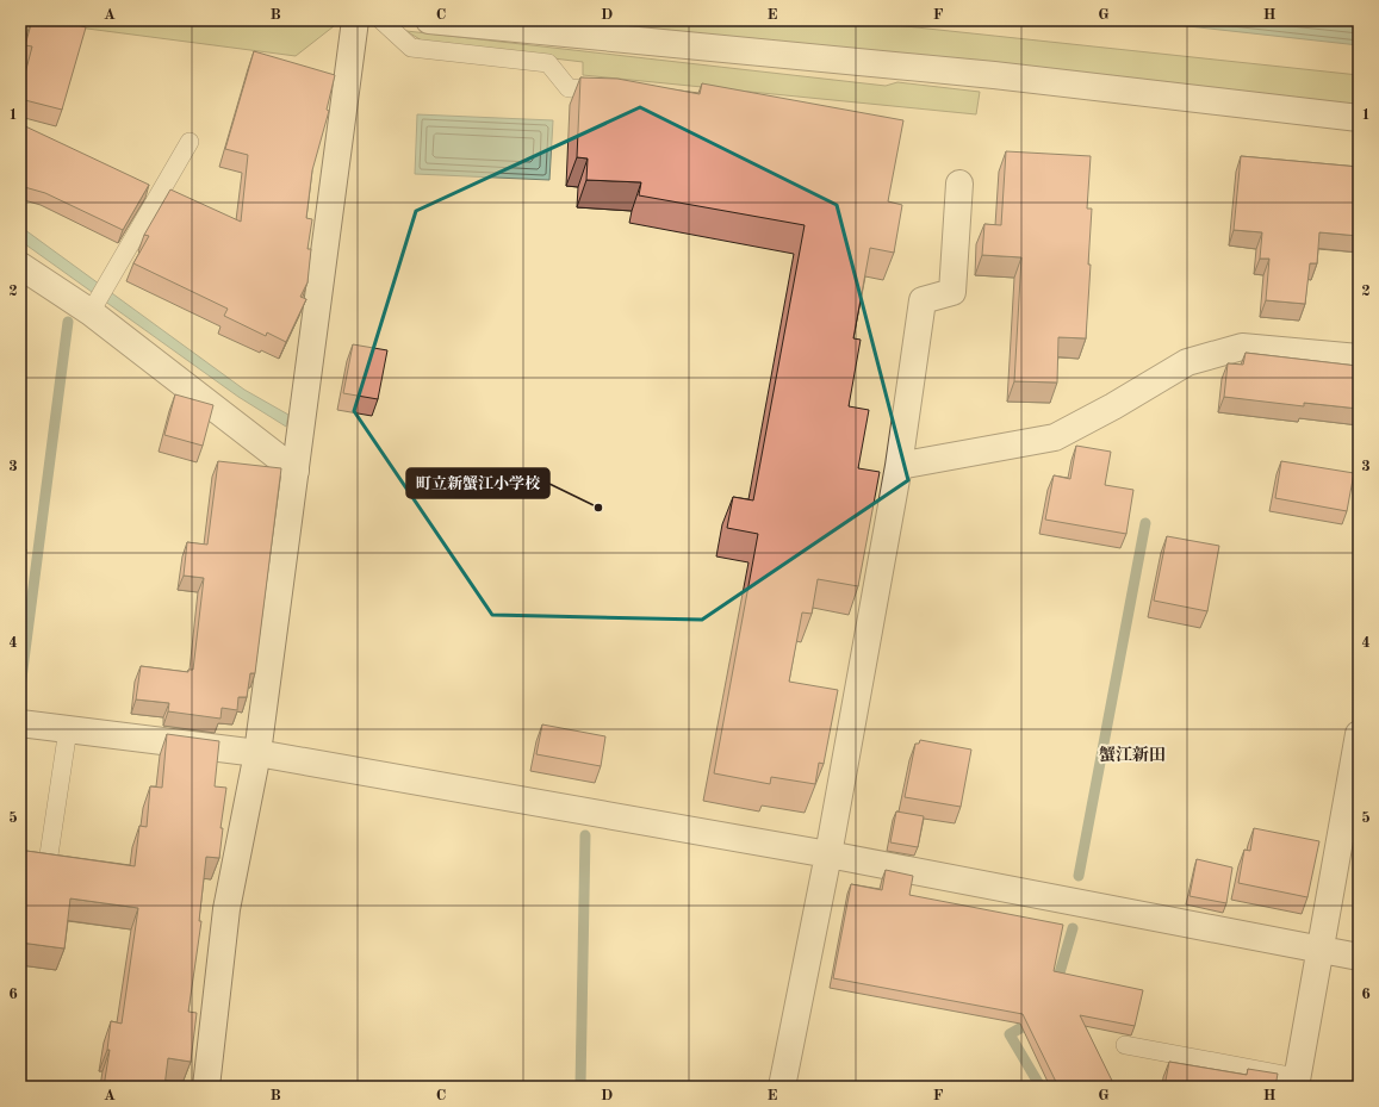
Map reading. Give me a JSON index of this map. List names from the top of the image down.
{
  "districts": ["蟹江新田"],
  "places": ["町立新蟹江小学校"],
  "grid": {
    "columns": [
      "A",
      "B",
      "C",
      "D",
      "E",
      "F",
      "G",
      "H"
    ],
    "rows": [
      "1",
      "2",
      "3",
      "4",
      "5",
      "6"
    ]
  }
}
